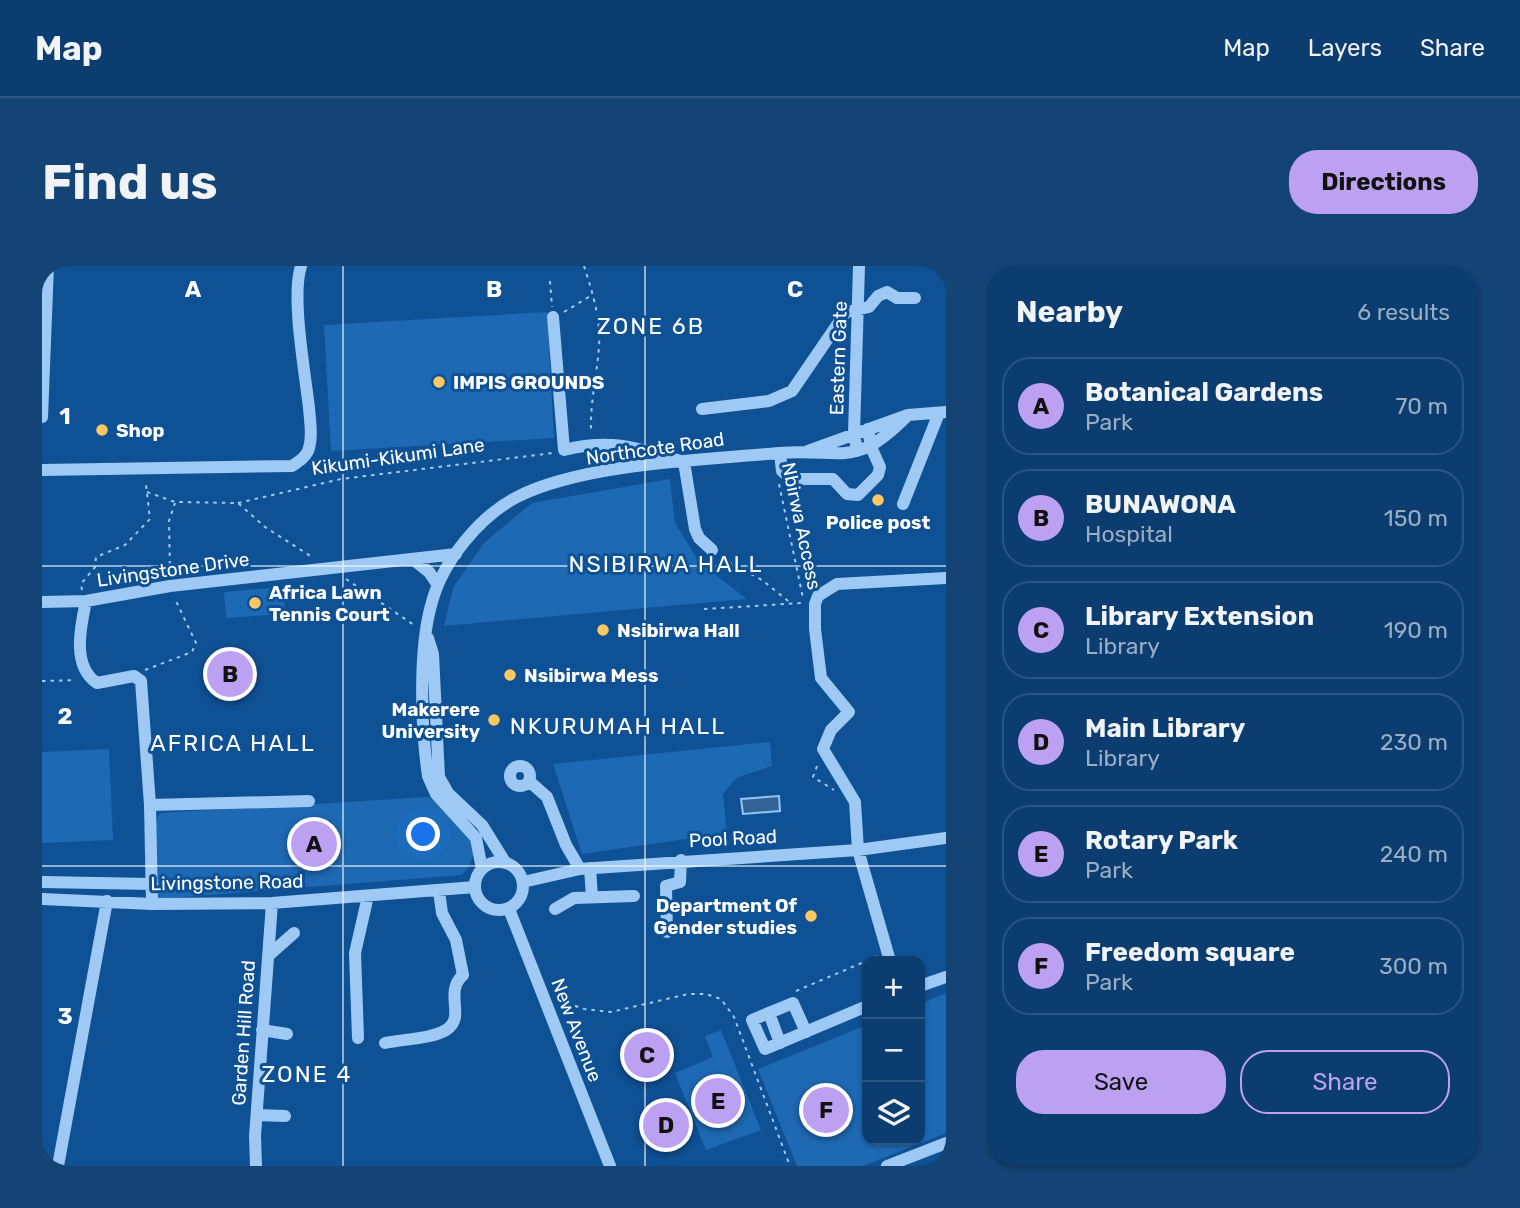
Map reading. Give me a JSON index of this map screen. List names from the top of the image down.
{
  "streets": {
    "street": [
      "Eastern Gate",
      "Northcote Road",
      "Livingstone Drive",
      "Pool Road",
      "Livingstone Road",
      "New Avenue",
      "Garden Hill Road"
    ],
    "path": ["Kikumi-Kikumi Lane", "Nbirwa Access"]
  },
  "crossings": [
    ["Eastern Gate", "Northcote Road"],
    ["Northcote Road", "Livingstone Drive"],
    ["Northcote Road", "Pool Road"],
    ["Northcote Road", "Livingstone Road"],
    ["Northcote Road", "New Avenue"],
    ["Pool Road", "Livingstone Road"],
    ["Pool Road", "New Avenue"],
    ["Livingstone Road", "New Avenue"],
    ["Livingstone Road", "Garden Hill Road"]
  ],
  "districts": [
    "ZONE 6B",
    "NSIBIRWA HALL",
    "NKURUMAH HALL",
    "AFRICA HALL",
    "ZONE 4"
  ],
  "places": [
    "IMPIS GROUNDS",
    "Shop",
    "Police post",
    "Africa Lawn Tennis Court",
    "Nsibirwa Hall",
    "Nsibirwa Mess",
    "Makerere University",
    "Department Of Gender studies"
  ],
  "page": {
    "header": "Map",
    "nav": ["Map", "Layers", "Share"],
    "buttons": [
      "Directions",
      ["Save", "Share"]
    ],
    "title": "Find us",
    "heading": ["Nearby", "6 results"],
    "list": [
      {
        "mark": "A",
        "name": "Botanical Gardens",
        "note": "Park",
        "value": "70 m"
      },
      {
        "mark": "B",
        "name": "BUNAWONA",
        "note": "Hospital",
        "value": "150 m"
      },
      {
        "mark": "C",
        "name": "Library Extension",
        "note": "Library",
        "value": "190 m"
      },
      {
        "mark": "D",
        "name": "Main Library",
        "note": "Library",
        "value": "230 m"
      },
      {
        "mark": "E",
        "name": "Rotary Park",
        "note": "Park",
        "value": "240 m"
      },
      {
        "mark": "F",
        "name": "Freedom square",
        "note": "Park",
        "value": "300 m"
      }
    ],
    "pins": [
      "B",
      "A",
      "C",
      "E",
      "F",
      "D"
    ],
    "map_buttons": ["+", "−"]
  },
  "grid": {
    "columns": ["A", "B", "C"],
    "rows": ["1", "2", "3"]
  }
}
